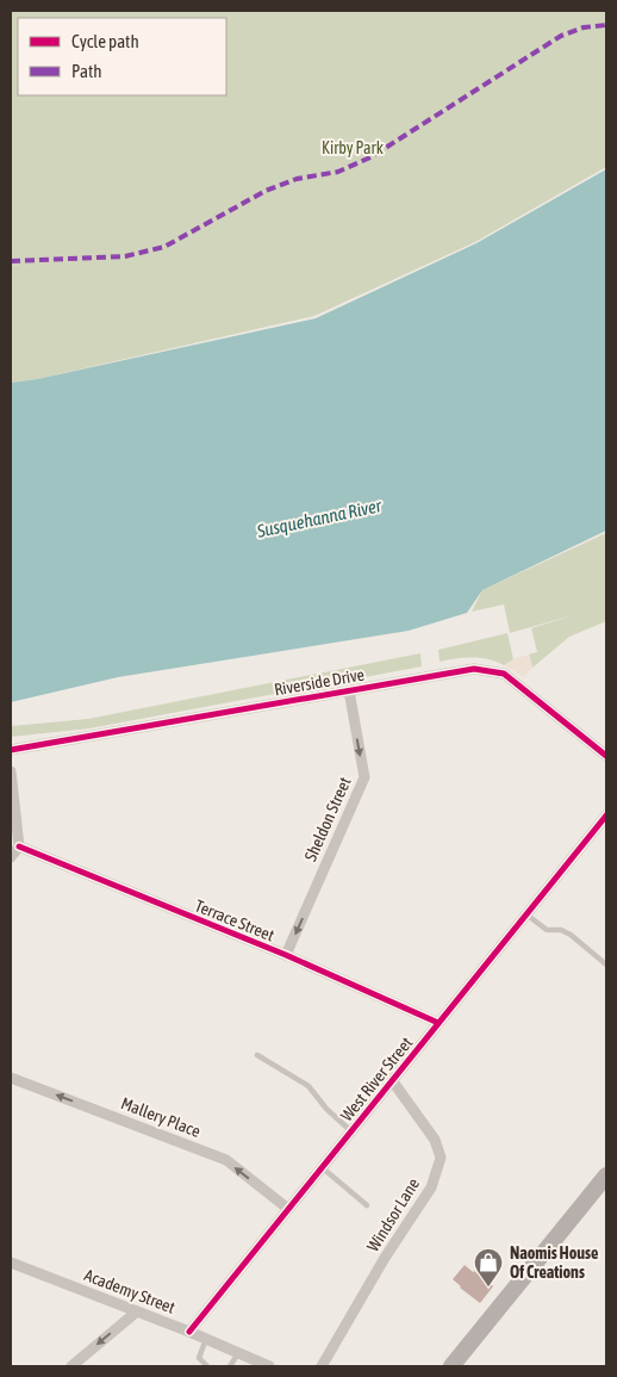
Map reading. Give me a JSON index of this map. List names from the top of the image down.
{
  "streets": {
    "street": [
      "Riverside Drive",
      "Sheldon Street",
      "Terrace Street",
      "West River Street",
      "Mallery Place",
      "Windsor Lane",
      "Academy Street"
    ]
  },
  "crossings": [
    ["Riverside Drive", "Sheldon Street"],
    ["Sheldon Street", "Terrace Street"],
    ["Terrace Street", "West River Street"],
    ["West River Street", "Mallery Place"],
    ["West River Street", "Windsor Lane"],
    ["West River Street", "Academy Street"]
  ],
  "one_way": ["Sheldon Street", "Mallery Place"],
  "water": ["Susquehanna River"],
  "parks": ["Kirby Park"],
  "places": {
    "shop": ["Naomis House Of Creations"]
  },
  "legend": ["Cycle path", "Path"]
}
